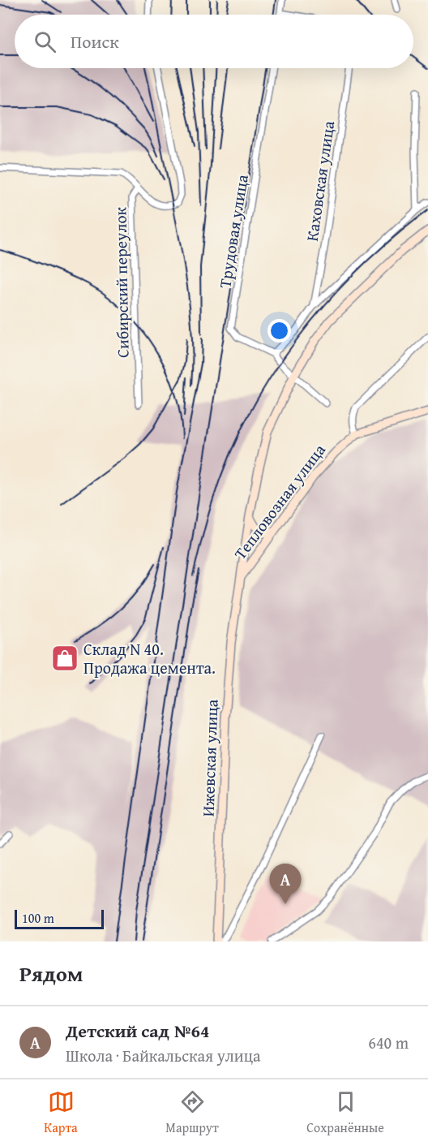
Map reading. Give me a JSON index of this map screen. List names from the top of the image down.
{
  "streets": {
    "street": [
      "Каховская улица",
      "Трудовая улица",
      "Сибирский переулок",
      "Тепловозная улица",
      "Ижевская улица"
    ]
  },
  "crossings": [
    ["Трудовая улица", "Ижевская улица"],
    ["Тепловозная улица", "Ижевская улица"]
  ],
  "places": {
    "shop": ["Склад N 40. Продажа цемента."]
  },
  "scale_bar": "100 m",
  "page": {
    "search": "Поиск",
    "pins": "A",
    "scale": "100 m",
    "heading": "Рядом",
    "list": [
      {
        "mark": "A",
        "name": "Детский сад №64",
        "note": "Школа · Байкальская улица",
        "value": "640 m"
      }
    ],
    "nav": ["Карта", "Маршрут", "Сохранённые"]
  }
}
